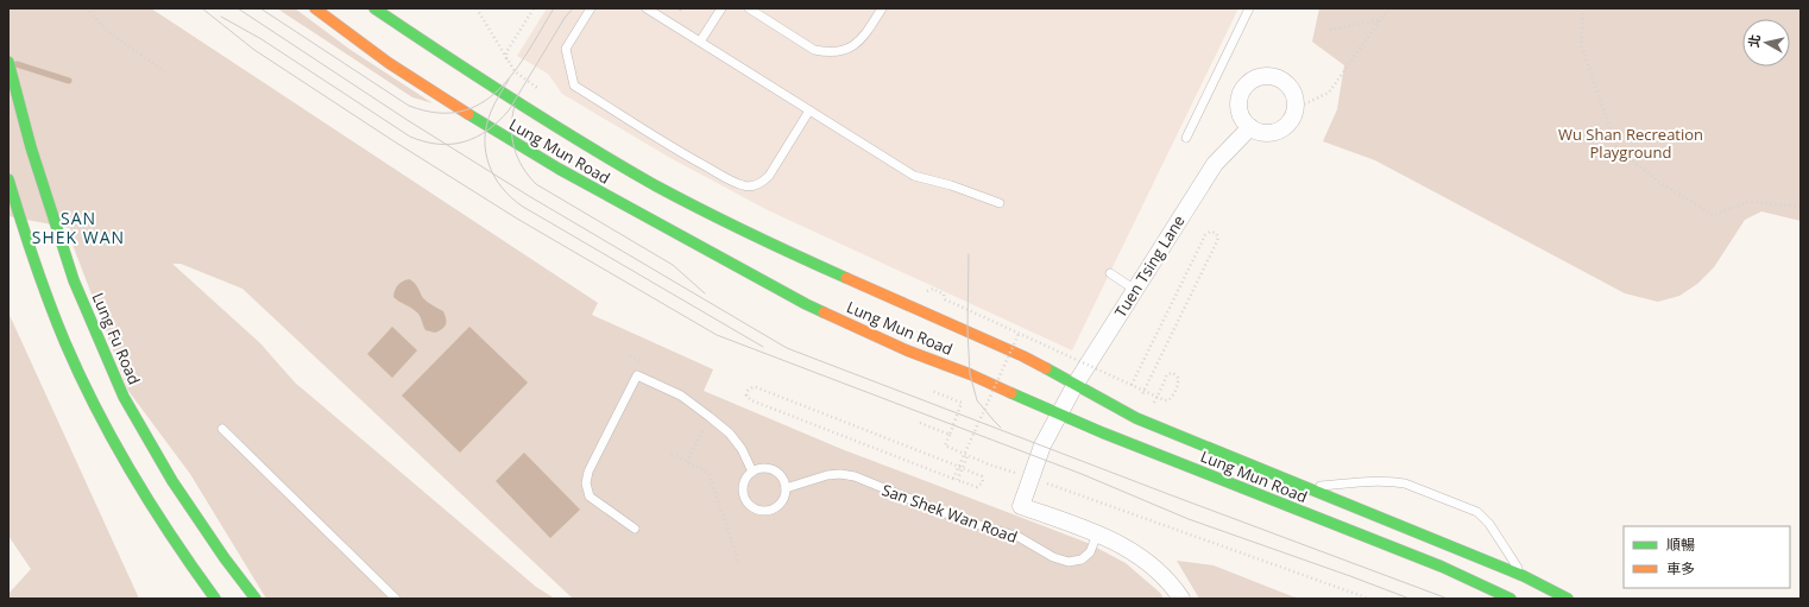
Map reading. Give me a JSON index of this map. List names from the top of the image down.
{
  "streets": {
    "main road": ["Lung Mun Road", "Lung Fu Road"],
    "street": ["Tuen Tsing Lane", "San Shek Wan Road"]
  },
  "crossings": [
    ["Lung Mun Road", "Tuen Tsing Lane"],
    ["Tuen Tsing Lane", "San Shek Wan Road"]
  ],
  "districts": ["SAN SHEK WAN"],
  "parks": ["Wu Shan Recreation Playground"],
  "legend": ["順暢", "車多"],
  "north": "left"
}
